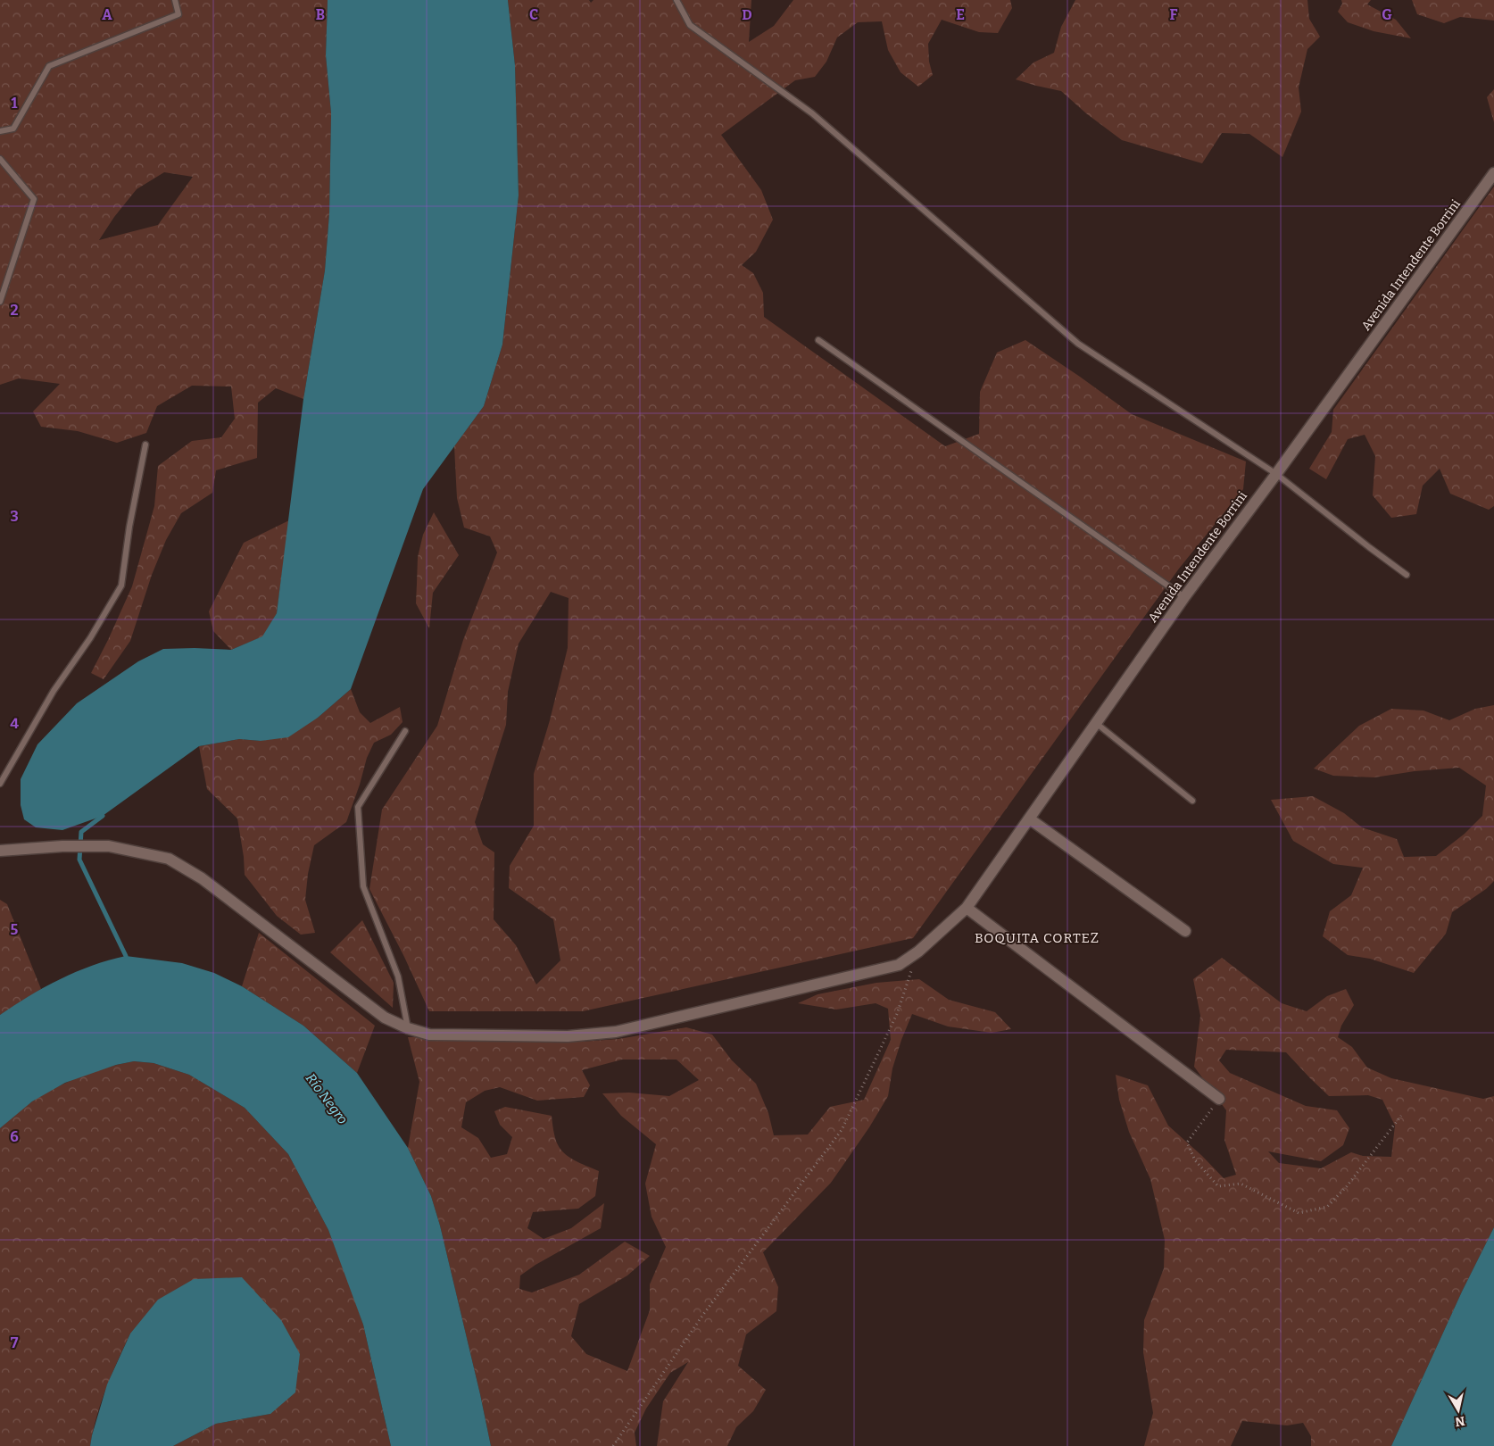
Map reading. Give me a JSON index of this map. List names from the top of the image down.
{
  "streets": {
    "street": ["Avenida Intendente Borrini"]
  },
  "districts": ["BOQUITA CORTEZ"],
  "water": ["Río Negro"],
  "north": "bottom",
  "grid": {
    "columns": [
      "A",
      "B",
      "C",
      "D",
      "E",
      "F",
      "G"
    ],
    "rows": [
      "1",
      "2",
      "3",
      "4",
      "5",
      "6",
      "7"
    ]
  }
}
